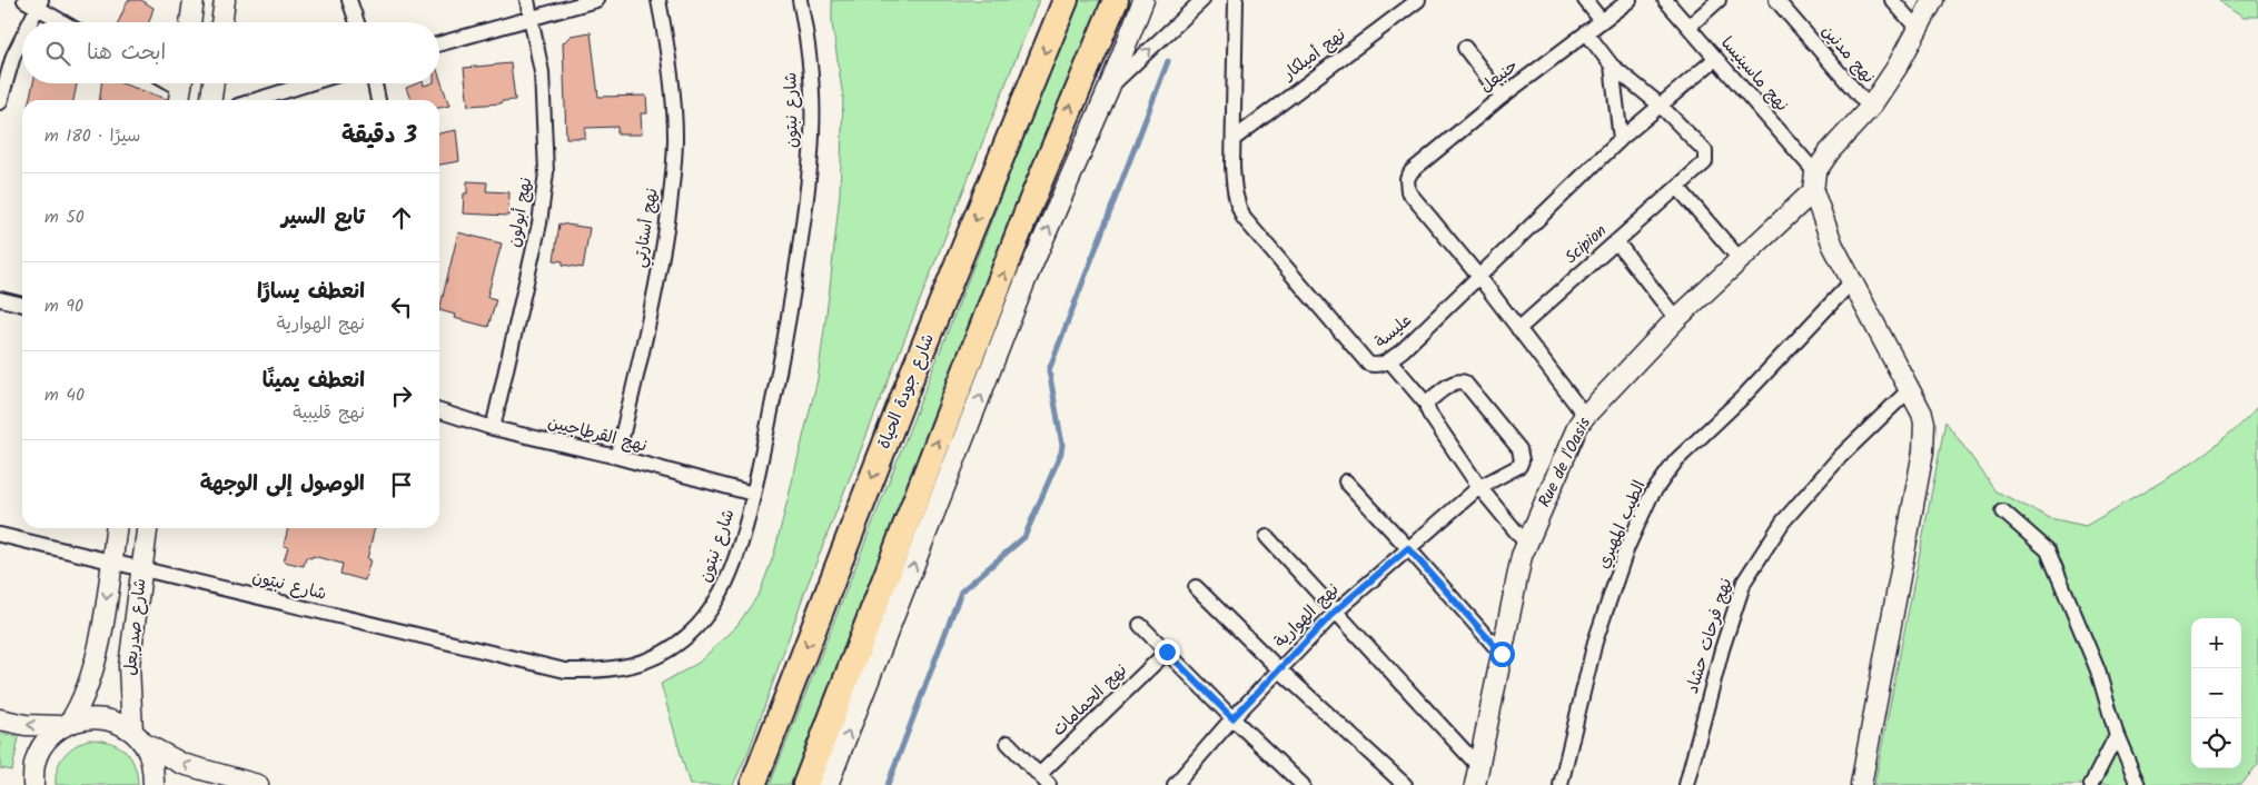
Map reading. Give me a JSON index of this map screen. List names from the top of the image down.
{
  "streets": {
    "highway": ["شارع جودة الحياة"],
    "street": [
      "نهج أميلكار",
      "نهج مدنين",
      "نهج ماسينيسا",
      "حنبعل",
      "شارع نبتون",
      "نهج أبولون",
      "نهج أستارتي",
      "Scipion",
      "عليسة",
      "نهج القرطاجيين",
      "Rue de l'Oasis",
      "الطيب المهيري",
      "نهج الهوارية",
      "شارع صدربعل",
      "نهج فرحات حشاد",
      "نهج الحمامات"
    ]
  },
  "crossings": [
    ["نهج أميلكار", "عليسة"],
    ["نهج مدنين", "Rue de l'Oasis"],
    ["نهج ماسينيسا", "عليسة"],
    ["نهج ماسينيسا", "Rue de l'Oasis"],
    ["حنبعل", "عليسة"],
    ["شارع نبتون", "نهج القرطاجيين"],
    ["شارع نبتون", "شارع صدربعل"],
    ["نهج أبولون", "نهج القرطاجيين"],
    ["نهج أستارتي", "نهج القرطاجيين"],
    ["Scipion", "عليسة"]
  ],
  "page": {
    "search": "ابحث هنا",
    "heading": ["3 دقيقة", "سيرًا · 180 m"],
    "list": [
      ["تابع السير", "50 m"],
      ["انعطف يسارًا", "نهج الهوارية", "90 m"],
      ["انعطف يمينًا", "نهج قليبية", "40 m"],
      "الوصول إلى الوجهة"
    ],
    "map_buttons": ["+", "−"]
  }
}
